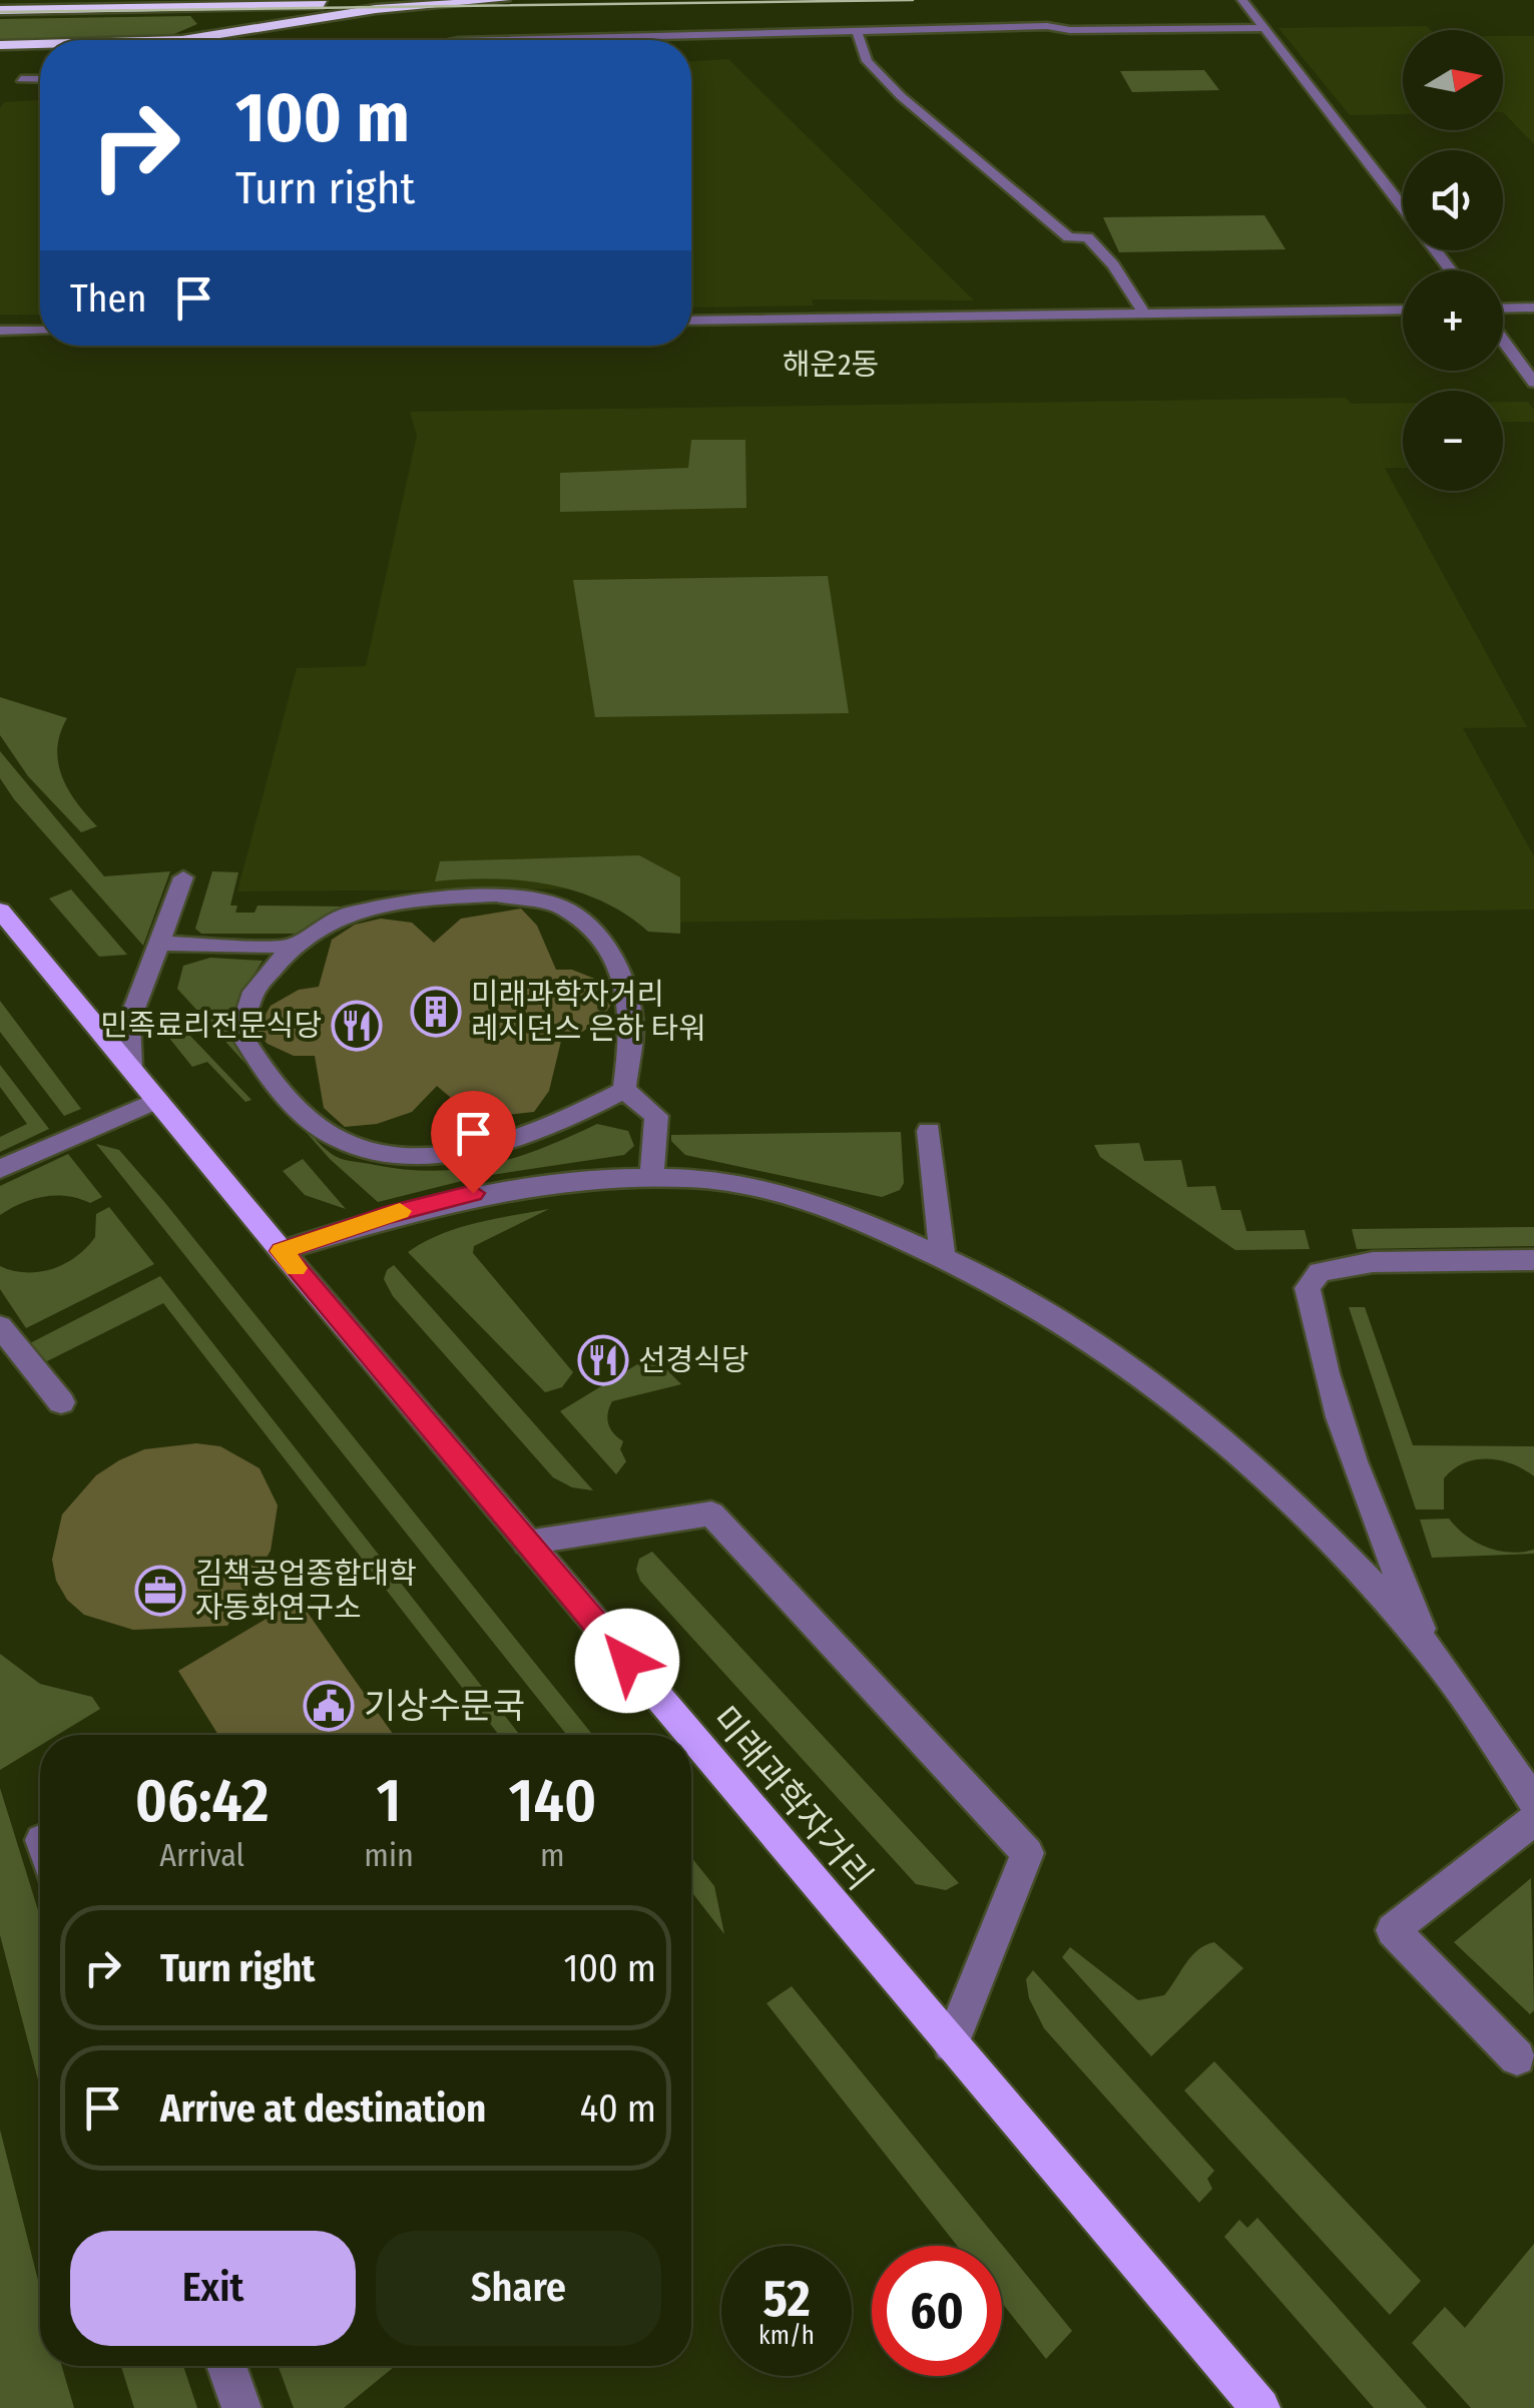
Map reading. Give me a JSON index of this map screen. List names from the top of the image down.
{
  "streets": {
    "main road": ["미래과학자거리"]
  },
  "districts": ["해운2동"],
  "places": {
    "building": ["미래과학자거리 레지던스 은하 타워"],
    "restaurant": ["민족료리전문식당", "선경식당"],
    "office": ["김책공업종합대학 자동화연구소"],
    "public building": ["기상수문국"]
  },
  "north": "right",
  "page": {
    "map_buttons": ["+", "−"],
    "turn": ["100 m", "Turn right"],
    "then": "Then",
    "eta": [
      "06:42",
      "Arrival",
      "1",
      "min",
      "140",
      "m"
    ],
    "list": [
      {
        "name": "Turn right",
        "value": "100 m"
      },
      {
        "name": "Arrive at destination",
        "value": "40 m"
      }
    ],
    "buttons": ["Exit", "Share"],
    "speed": "52 km/h",
    "limit": "60"
  }
}
